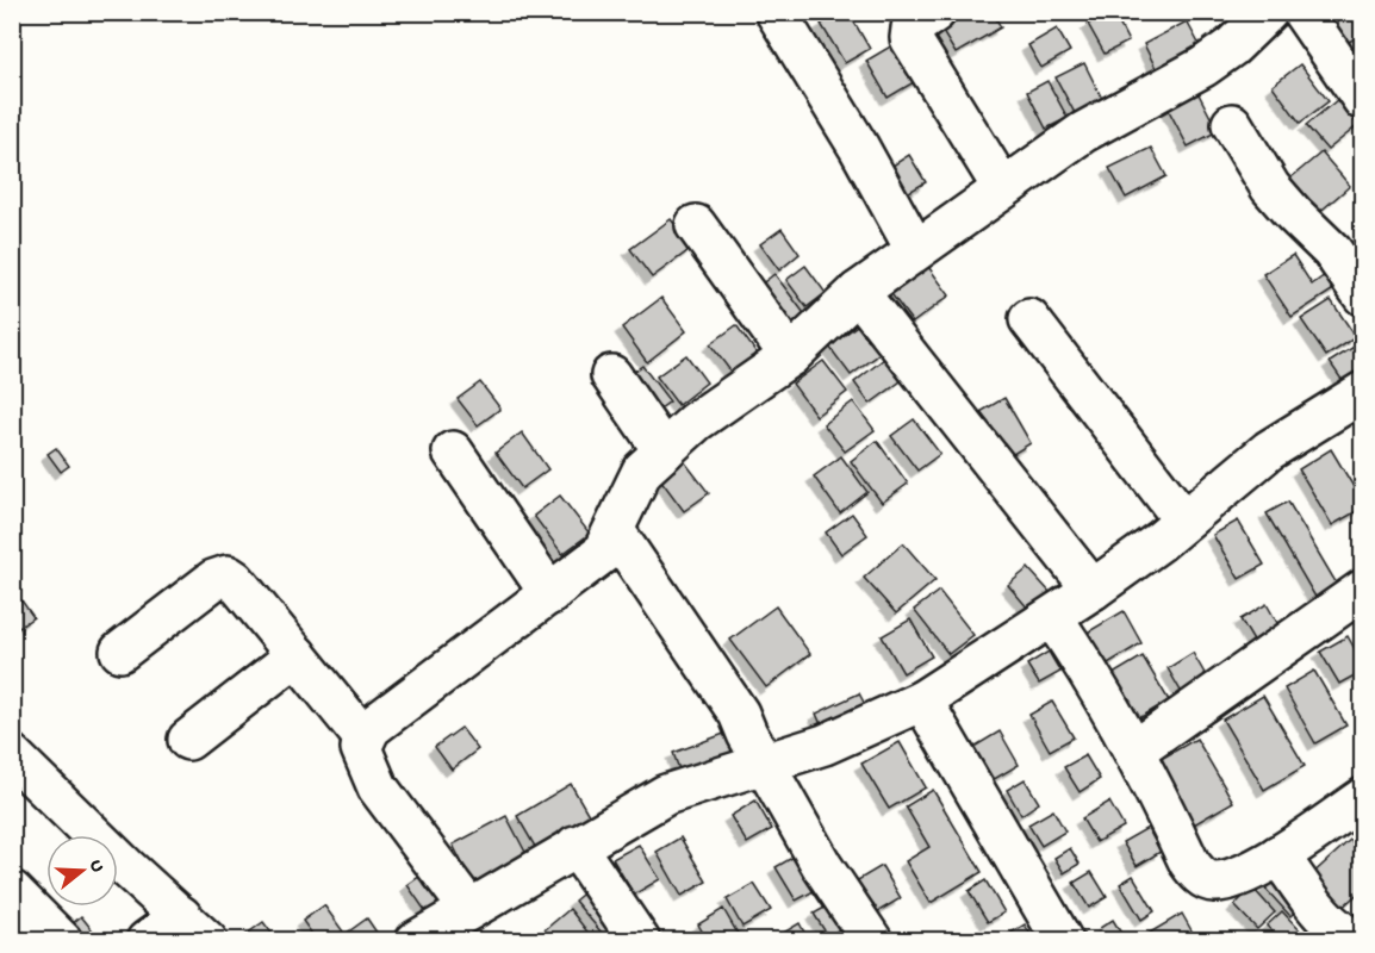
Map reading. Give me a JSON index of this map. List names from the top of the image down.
{
  "north": "right"
}
